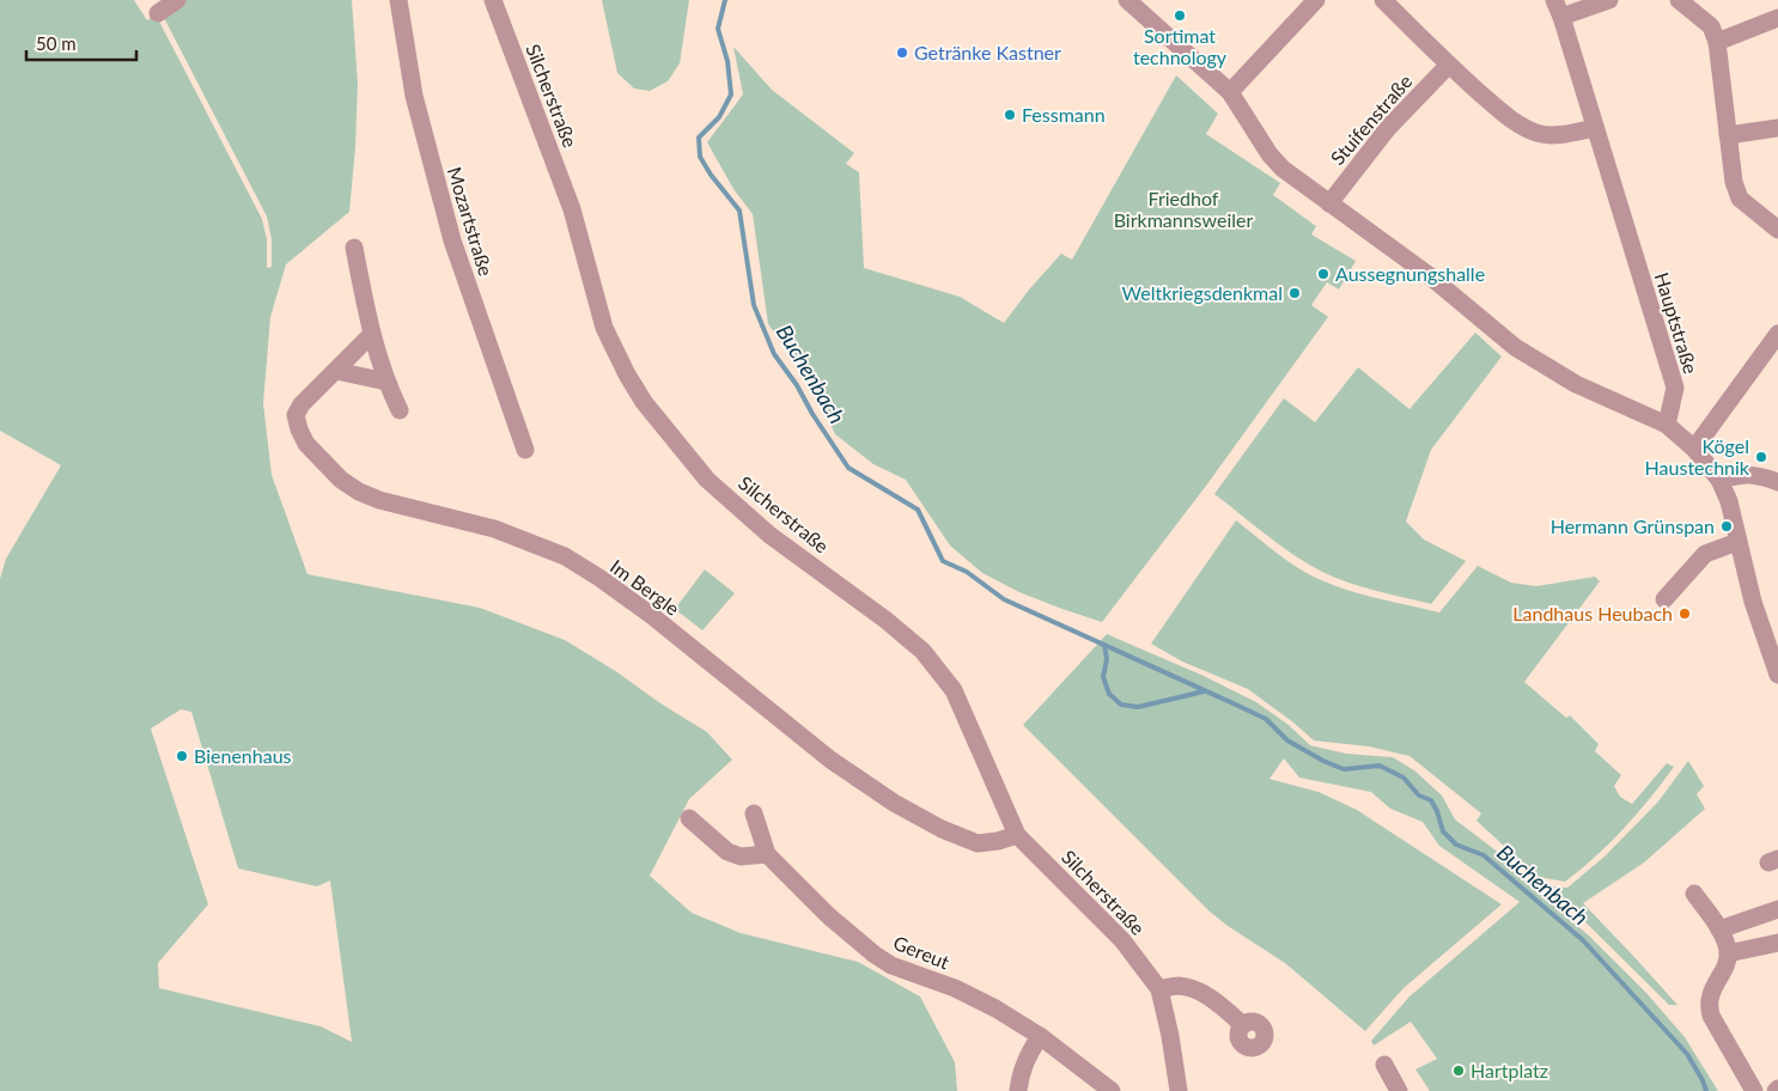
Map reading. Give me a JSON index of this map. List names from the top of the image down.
{
  "streets": {
    "street": [
      "Silcherstraße",
      "Stuifenstraße",
      "Mozartstraße",
      "Hauptstraße",
      "Im Bergle",
      "Gereut"
    ]
  },
  "crossings": [
    ["Silcherstraße", "Im Bergle"]
  ],
  "water": ["Buchenbach"],
  "parks": ["Friedhof Birkmannsweiler"],
  "places": [
    "Sortimat technology",
    "Getränke Kastner",
    "Fessmann",
    "Aussegnungshalle",
    "Weltkriegsdenkmal",
    "Kögel Haustechnik",
    "Hermann Grünspan",
    "Landhaus Heubach",
    "Bienenhaus",
    "Hartplatz"
  ],
  "scale_bar": "50 m"
}
